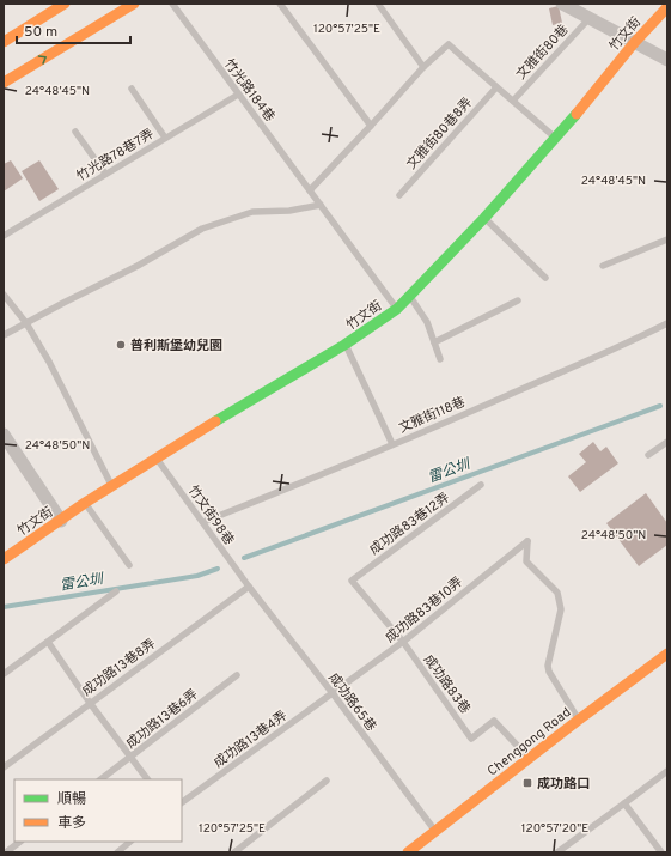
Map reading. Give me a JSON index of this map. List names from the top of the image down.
{
  "streets": {
    "street": ["竹文街", "Chenggong Road"],
    "lane": [
      "文雅街80巷",
      "竹光路184巷",
      "文雅街80巷8弄",
      "竹光路78巷7弄",
      "文雅街118巷",
      "竹文街98巷",
      "成功路83巷12弄",
      "成功路83巷10弄",
      "成功路13巷8弄",
      "成功路83巷",
      "成功路65巷",
      "成功路13巷6弄",
      "成功路13巷4弄"
    ]
  },
  "crossings": [
    ["竹文街", "竹光路184巷"],
    ["竹文街", "竹文街98巷"],
    ["竹光路184巷", "竹光路78巷7弄"],
    ["文雅街118巷", "竹文街98巷"],
    ["竹文街98巷", "成功路13巷8弄"],
    ["竹文街98巷", "成功路65巷"],
    ["成功路83巷12弄", "成功路83巷"],
    ["成功路83巷10弄", "成功路83巷"],
    ["成功路83巷10弄", "成功路65巷"],
    ["成功路83巷10弄", "成功路13巷4弄"],
    ["成功路83巷10弄", "Chenggong Road"],
    ["成功路13巷8弄", "成功路65巷"],
    ["成功路83巷", "Chenggong Road"],
    ["成功路65巷", "成功路13巷4弄"],
    ["成功路65巷", "Chenggong Road"]
  ],
  "water": ["雷公圳"],
  "places": {
    "other": ["普利斯堡幼兒園"],
    "transit": ["成功路口"]
  },
  "legend": ["順暢", "車多"],
  "scale_bar": "50 m",
  "coordinates": [
    "120°57'25\"E",
    "24°48'45\"N",
    "24°48'50\"N",
    "120°57'20\"E"
  ]
}
